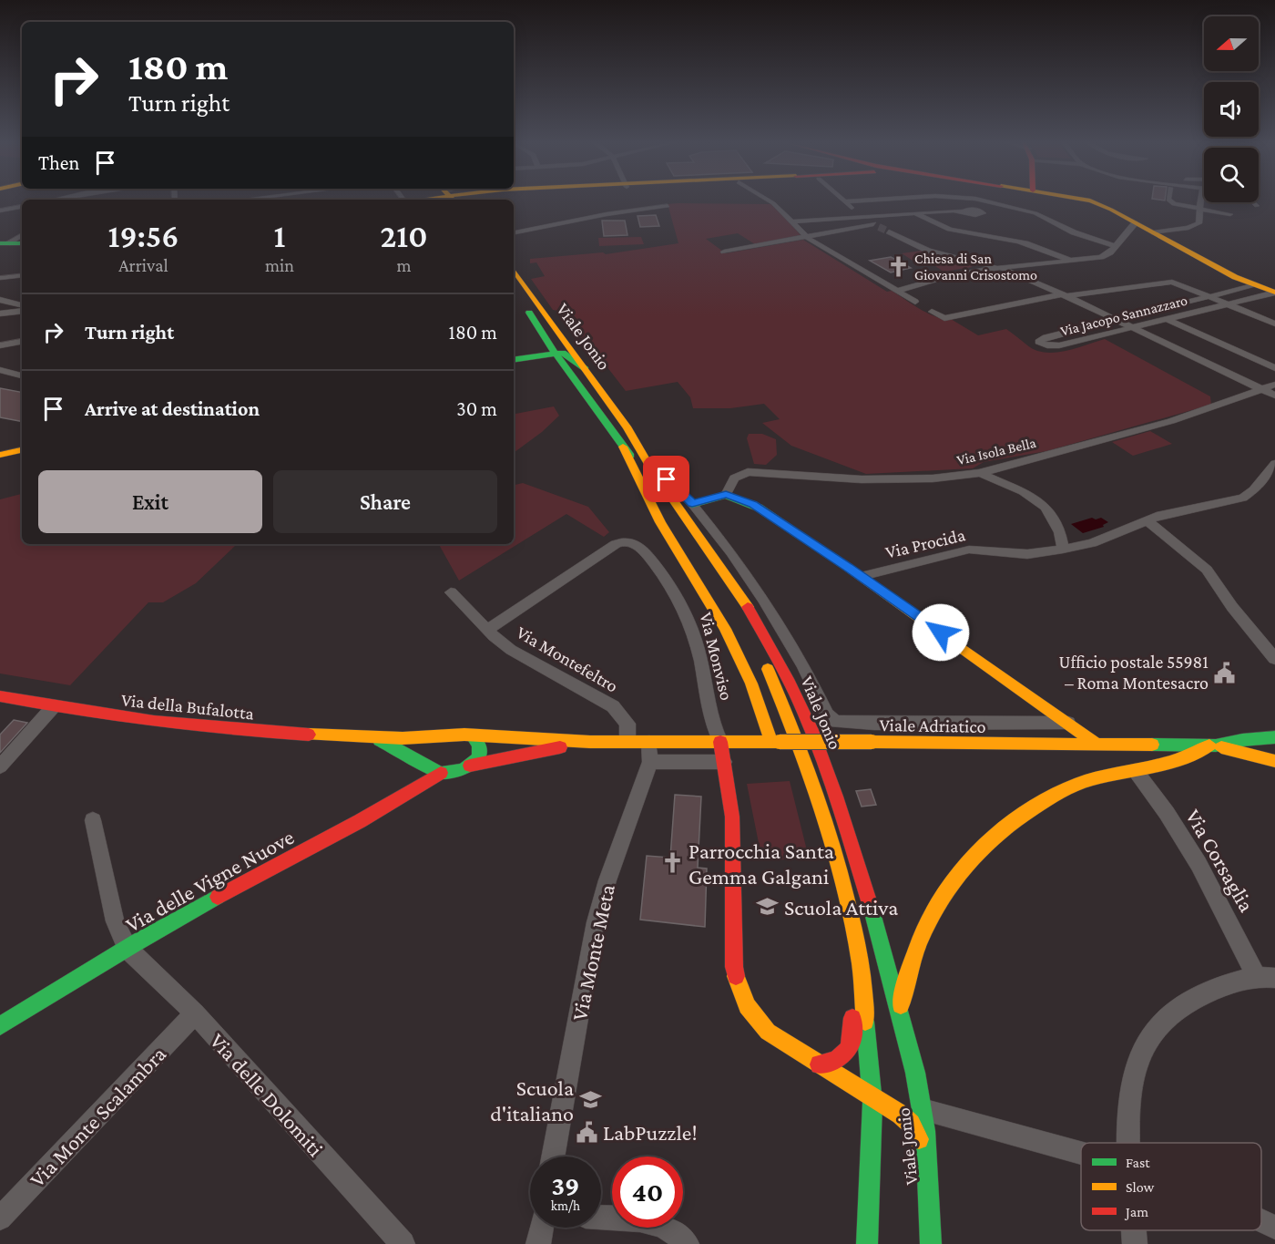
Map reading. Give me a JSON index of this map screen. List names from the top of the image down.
{
  "streets": {
    "street": [
      "Via Jacopo Sannazzaro",
      "Viale Jonio",
      "Via Isola Bella",
      "Via Procida",
      "Via Monviso",
      "Via Montefeltro",
      "Via della Bufalotta",
      "Viale Adriatico",
      "Via Corsaglia",
      "Via delle Vigne Nuove",
      "Via Monte Meta",
      "Via delle Dolomiti",
      "Via Monte Scalambra"
    ]
  },
  "crossings": [
    ["Via Monviso", "Via Montefeltro"],
    ["Via Monviso", "Viale Adriatico"],
    ["Via Montefeltro", "Viale Adriatico"],
    ["Via della Bufalotta", "Via delle Vigne Nuove"],
    ["Viale Adriatico", "Via Monte Meta"],
    ["Via delle Vigne Nuove", "Via delle Dolomiti"],
    ["Via delle Dolomiti", "Via Monte Scalambra"]
  ],
  "places": {
    "church": ["Chiesa di San Giovanni Crisostomo", "Parrocchia Santa Gemma Galgani"],
    "public building": ["Ufficio postale 55981 – Roma Montesacro", "LabPuzzle!"],
    "school or university": ["Scuola Attiva", "Scuola d'italiano"]
  },
  "legend": ["Fast", "Slow", "Jam"],
  "north": "left",
  "page": {
    "turn": ["180 m", "Turn right"],
    "then": "Then",
    "eta": [
      "19:56",
      "Arrival",
      "1",
      "min",
      "210",
      "m"
    ],
    "list": [
      {
        "name": "Turn right",
        "value": "180 m"
      },
      {
        "name": "Arrive at destination",
        "value": "30 m"
      }
    ],
    "buttons": ["Exit", "Share"],
    "speed": "39 km/h",
    "limit": "40"
  }
}
